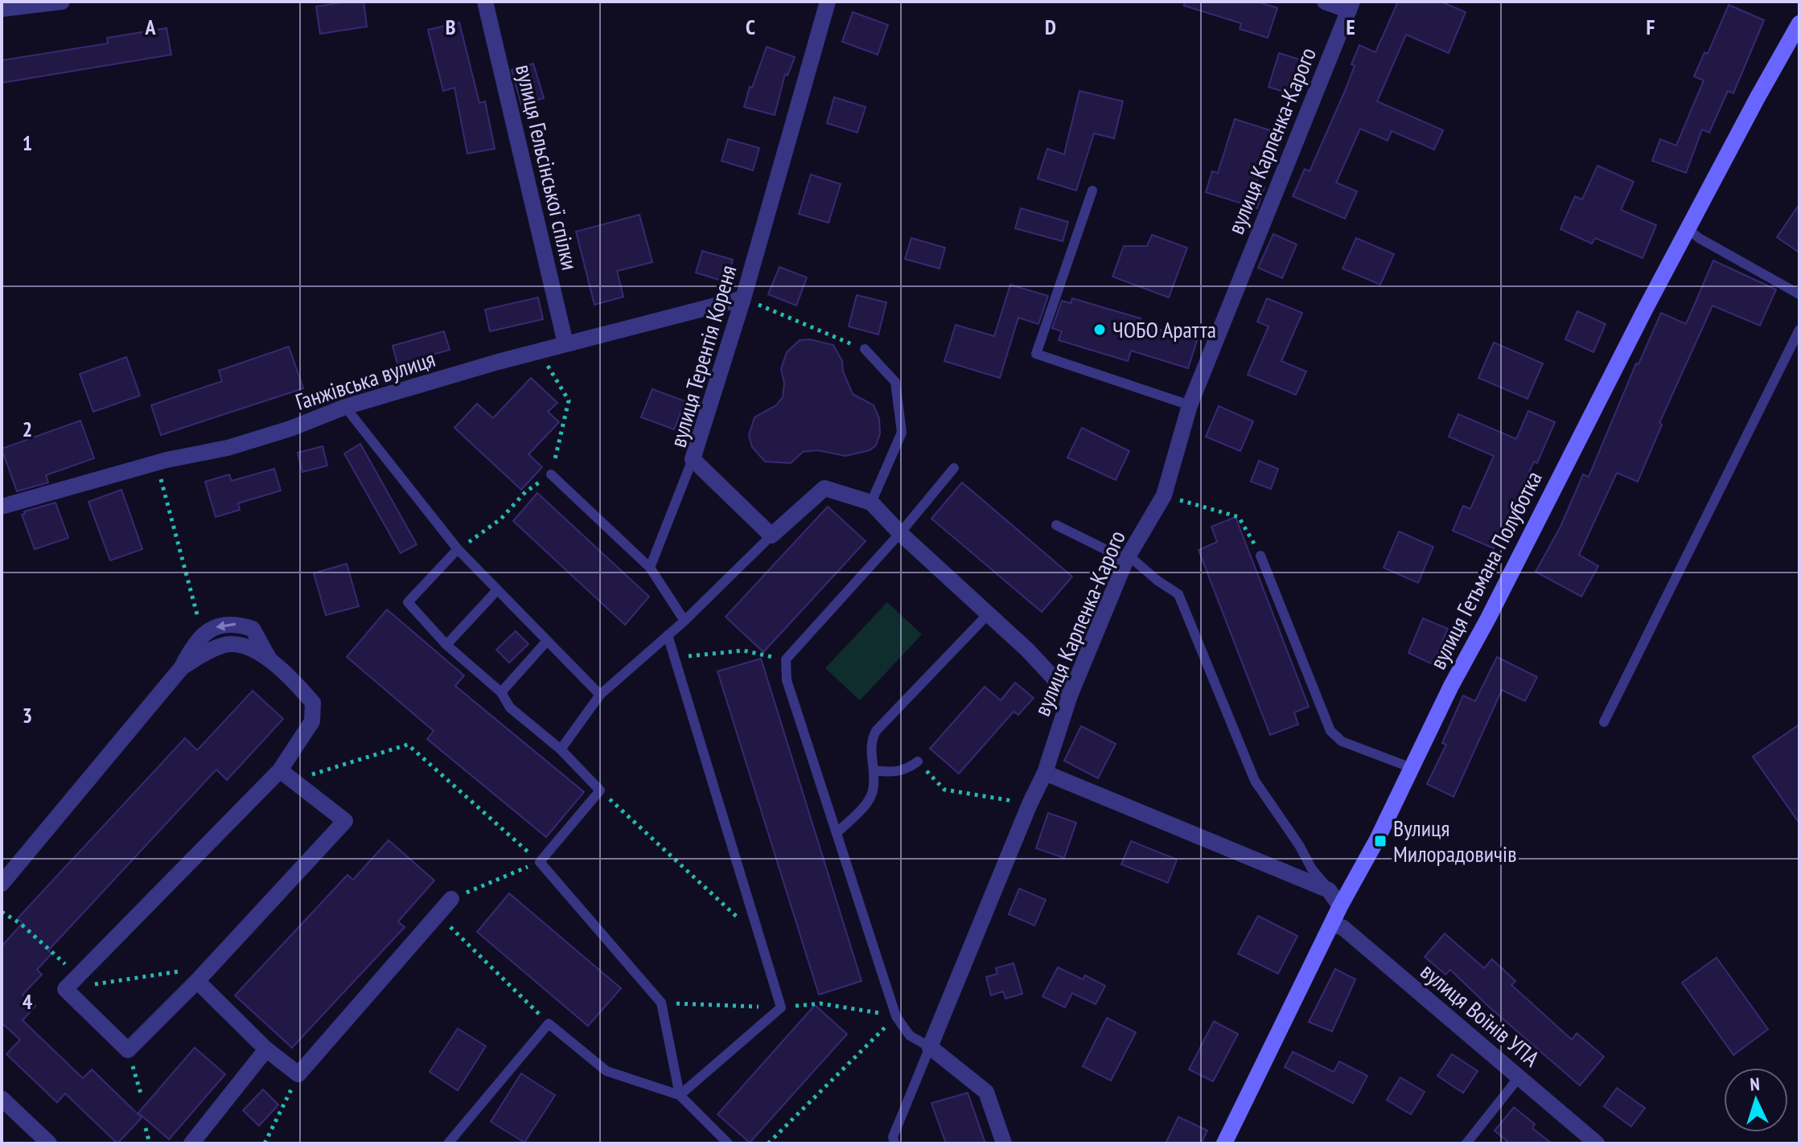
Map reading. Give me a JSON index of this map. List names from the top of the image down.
{
  "streets": {
    "street": [
      "вулиця Карпенка-Карого",
      "вулиця Гельсінської спілки",
      "вулиця Терентія Кореня",
      "Ганжівська вулиця",
      "вулиця Гетьмана Полуботка",
      "вулиця Воїнів УПА"
    ]
  },
  "crossings": [
    ["вулиця Гельсінської спілки", "Ганжівська вулиця"],
    ["вулиця Терентія Кореня", "Ганжівська вулиця"],
    ["вулиця Гетьмана Полуботка", "вулиця Воїнів УПА"]
  ],
  "places": {
    "other": ["ЧОБО Аратта"],
    "transit": ["Вулиця Милорадовичів"]
  },
  "north": "top",
  "grid": {
    "columns": [
      "A",
      "B",
      "C",
      "D",
      "E",
      "F"
    ],
    "rows": [
      "1",
      "2",
      "3",
      "4"
    ]
  }
}
